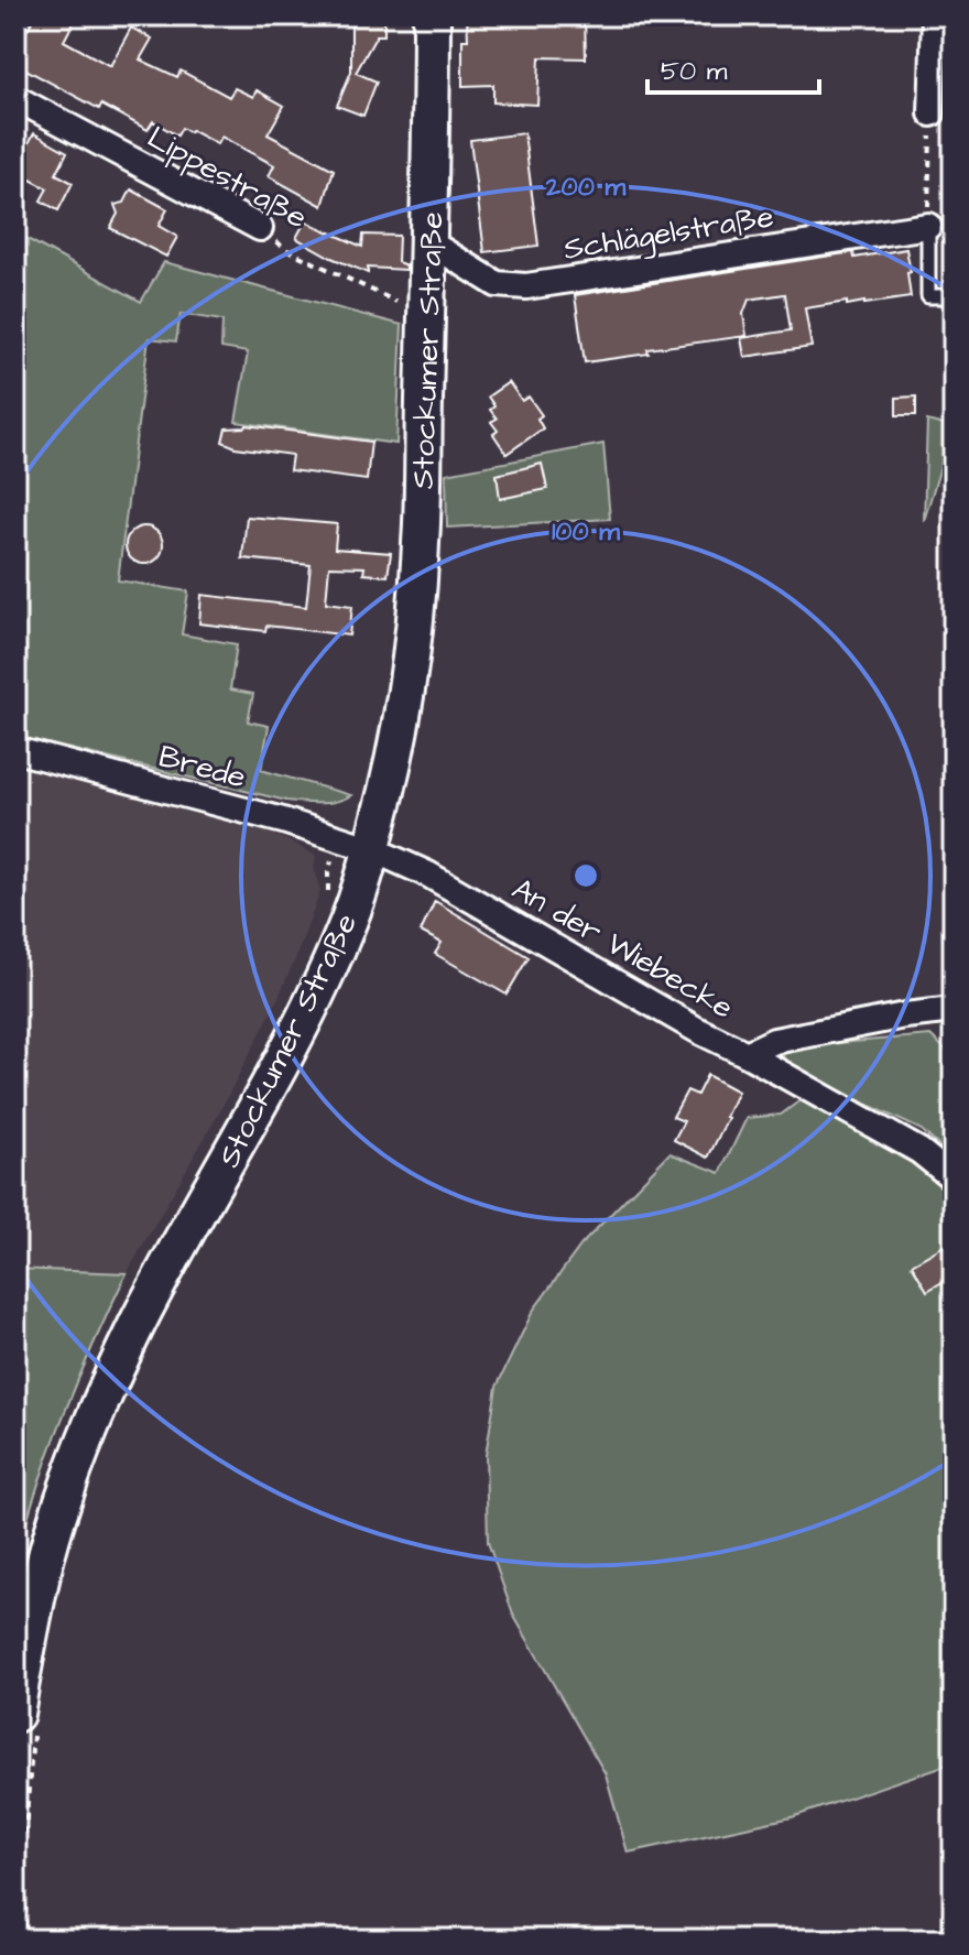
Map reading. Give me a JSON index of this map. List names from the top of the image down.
{
  "streets": {
    "main road": ["Stockumer Straße"],
    "street": [
      "Lippestraße",
      "Schlägelstraße",
      "Brede",
      "An der Wiebecke"
    ]
  },
  "crossings": [
    ["Schlägelstraße", "Stockumer Straße"],
    ["Stockumer Straße", "Brede"],
    ["Stockumer Straße", "An der Wiebecke"],
    ["Brede", "An der Wiebecke"]
  ],
  "scale_bar": "50 m",
  "rings": ["200 m", "100 m"]
}
